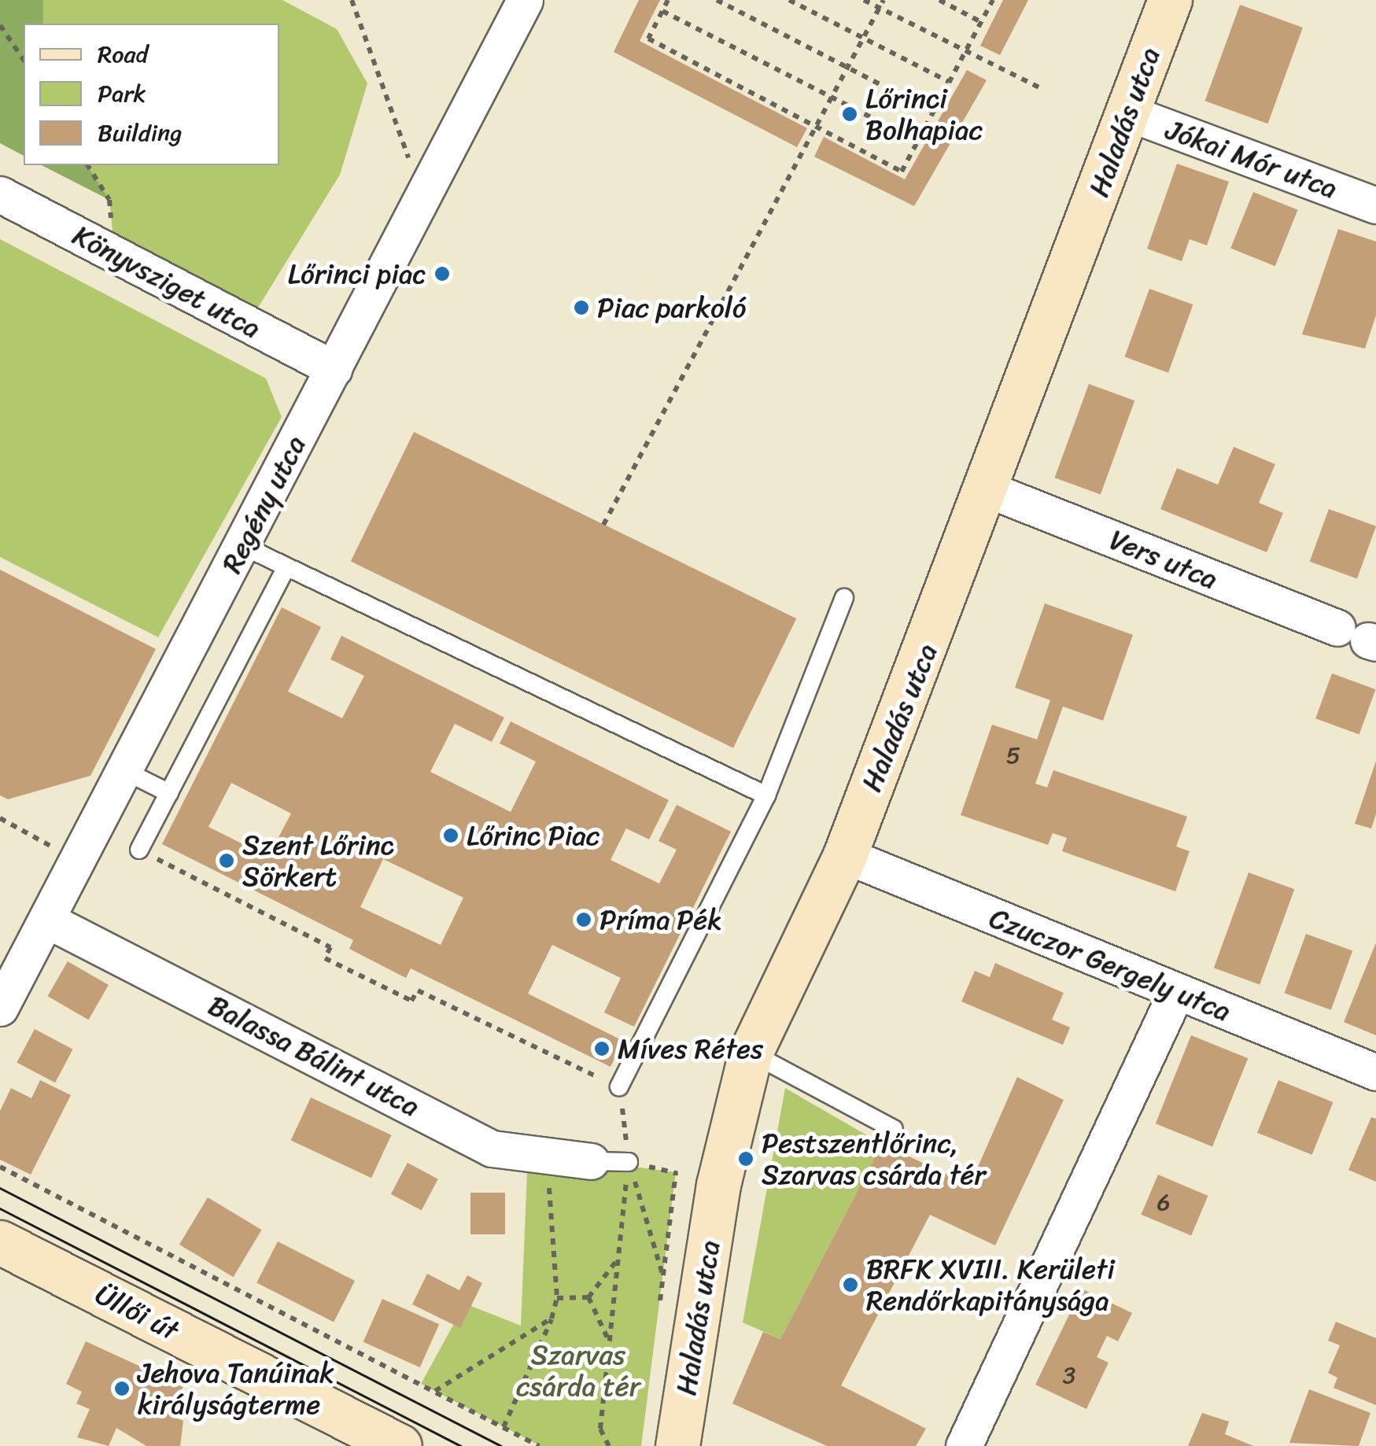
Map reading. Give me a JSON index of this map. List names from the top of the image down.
{
  "streets": {
    "main road": ["Haladás utca", "Üllői út"],
    "street": [
      "Jókai Mór utca",
      "Könyvsziget utca",
      "Regény utca",
      "Vers utca",
      "Czuczor Gergely utca",
      "Balassa Bálint utca"
    ]
  },
  "crossings": [
    ["Haladás utca", "Jókai Mór utca"],
    ["Haladás utca", "Vers utca"],
    ["Haladás utca", "Czuczor Gergely utca"],
    ["Könyvsziget utca", "Regény utca"],
    ["Regény utca", "Balassa Bálint utca"]
  ],
  "parks": ["Szarvas csárda tér"],
  "places": [
    "Lőrinci Bolhapiac",
    "Lőrinci piac",
    "Piac parkoló",
    "Lőrinc Piac",
    "Szent Lőrinc Sörkert",
    "Príma Pék",
    "Míves Rétes",
    "Pestszentlőrinc, Szarvas csárda tér",
    "BRFK XVIII. Kerületi Rendőrkapitánysága",
    "Jehova Tanúinak királyságterme"
  ],
  "house_numbers": ["5", "6", "3"],
  "legend": ["Road", "Park", "Building"]
}
